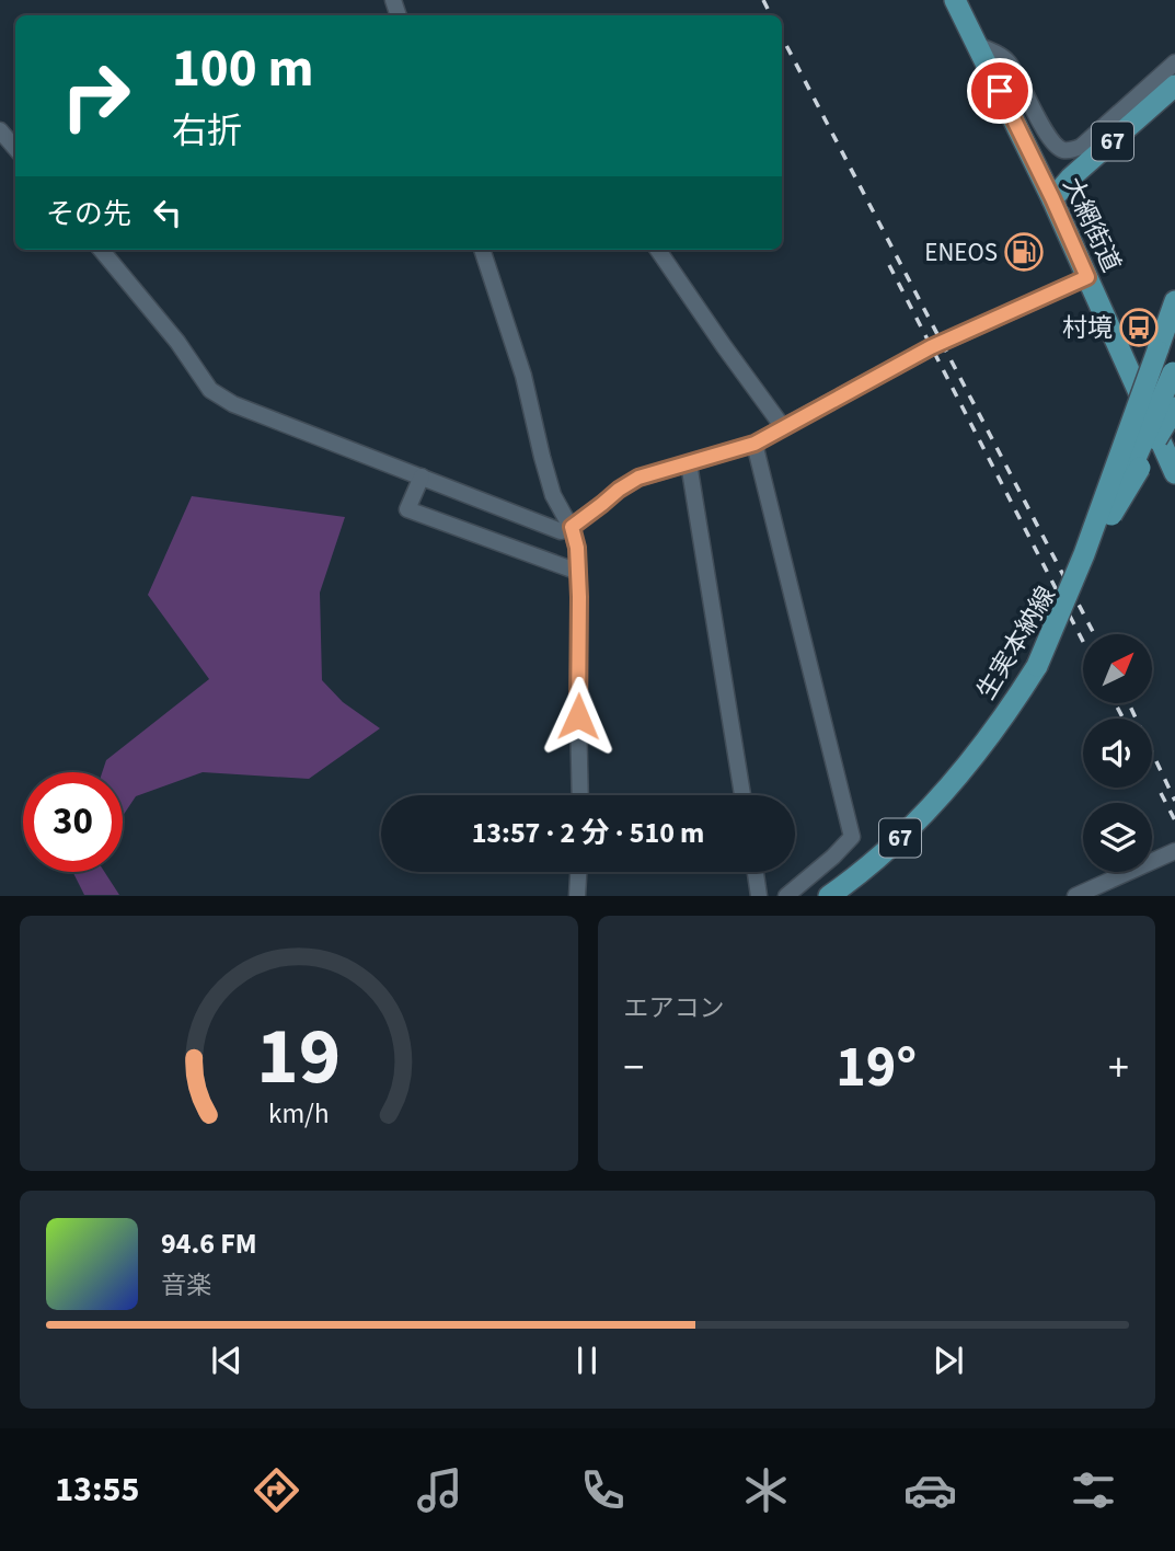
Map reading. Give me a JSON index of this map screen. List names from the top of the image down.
{
  "streets": {
    "main road": ["67", "大網街道", "生実本納線"]
  },
  "crossings": [
    ["67", "大網街道"]
  ],
  "places": {
    "fuel station": ["ENEOS"],
    "bus stop": ["村境"]
  },
  "north": "top right",
  "page": {
    "turn": ["100 m", "右折"],
    "then": "その先",
    "limit": "30",
    "trip": "13:57 · 2 分 · 510 m",
    "tile": "エアコン",
    "heat": ["−", "19°", "+"],
    "song": ["94.6 FM", "音楽"],
    "tabs": "13:55",
    "gauge": ["19", "km/h"]
  }
}
